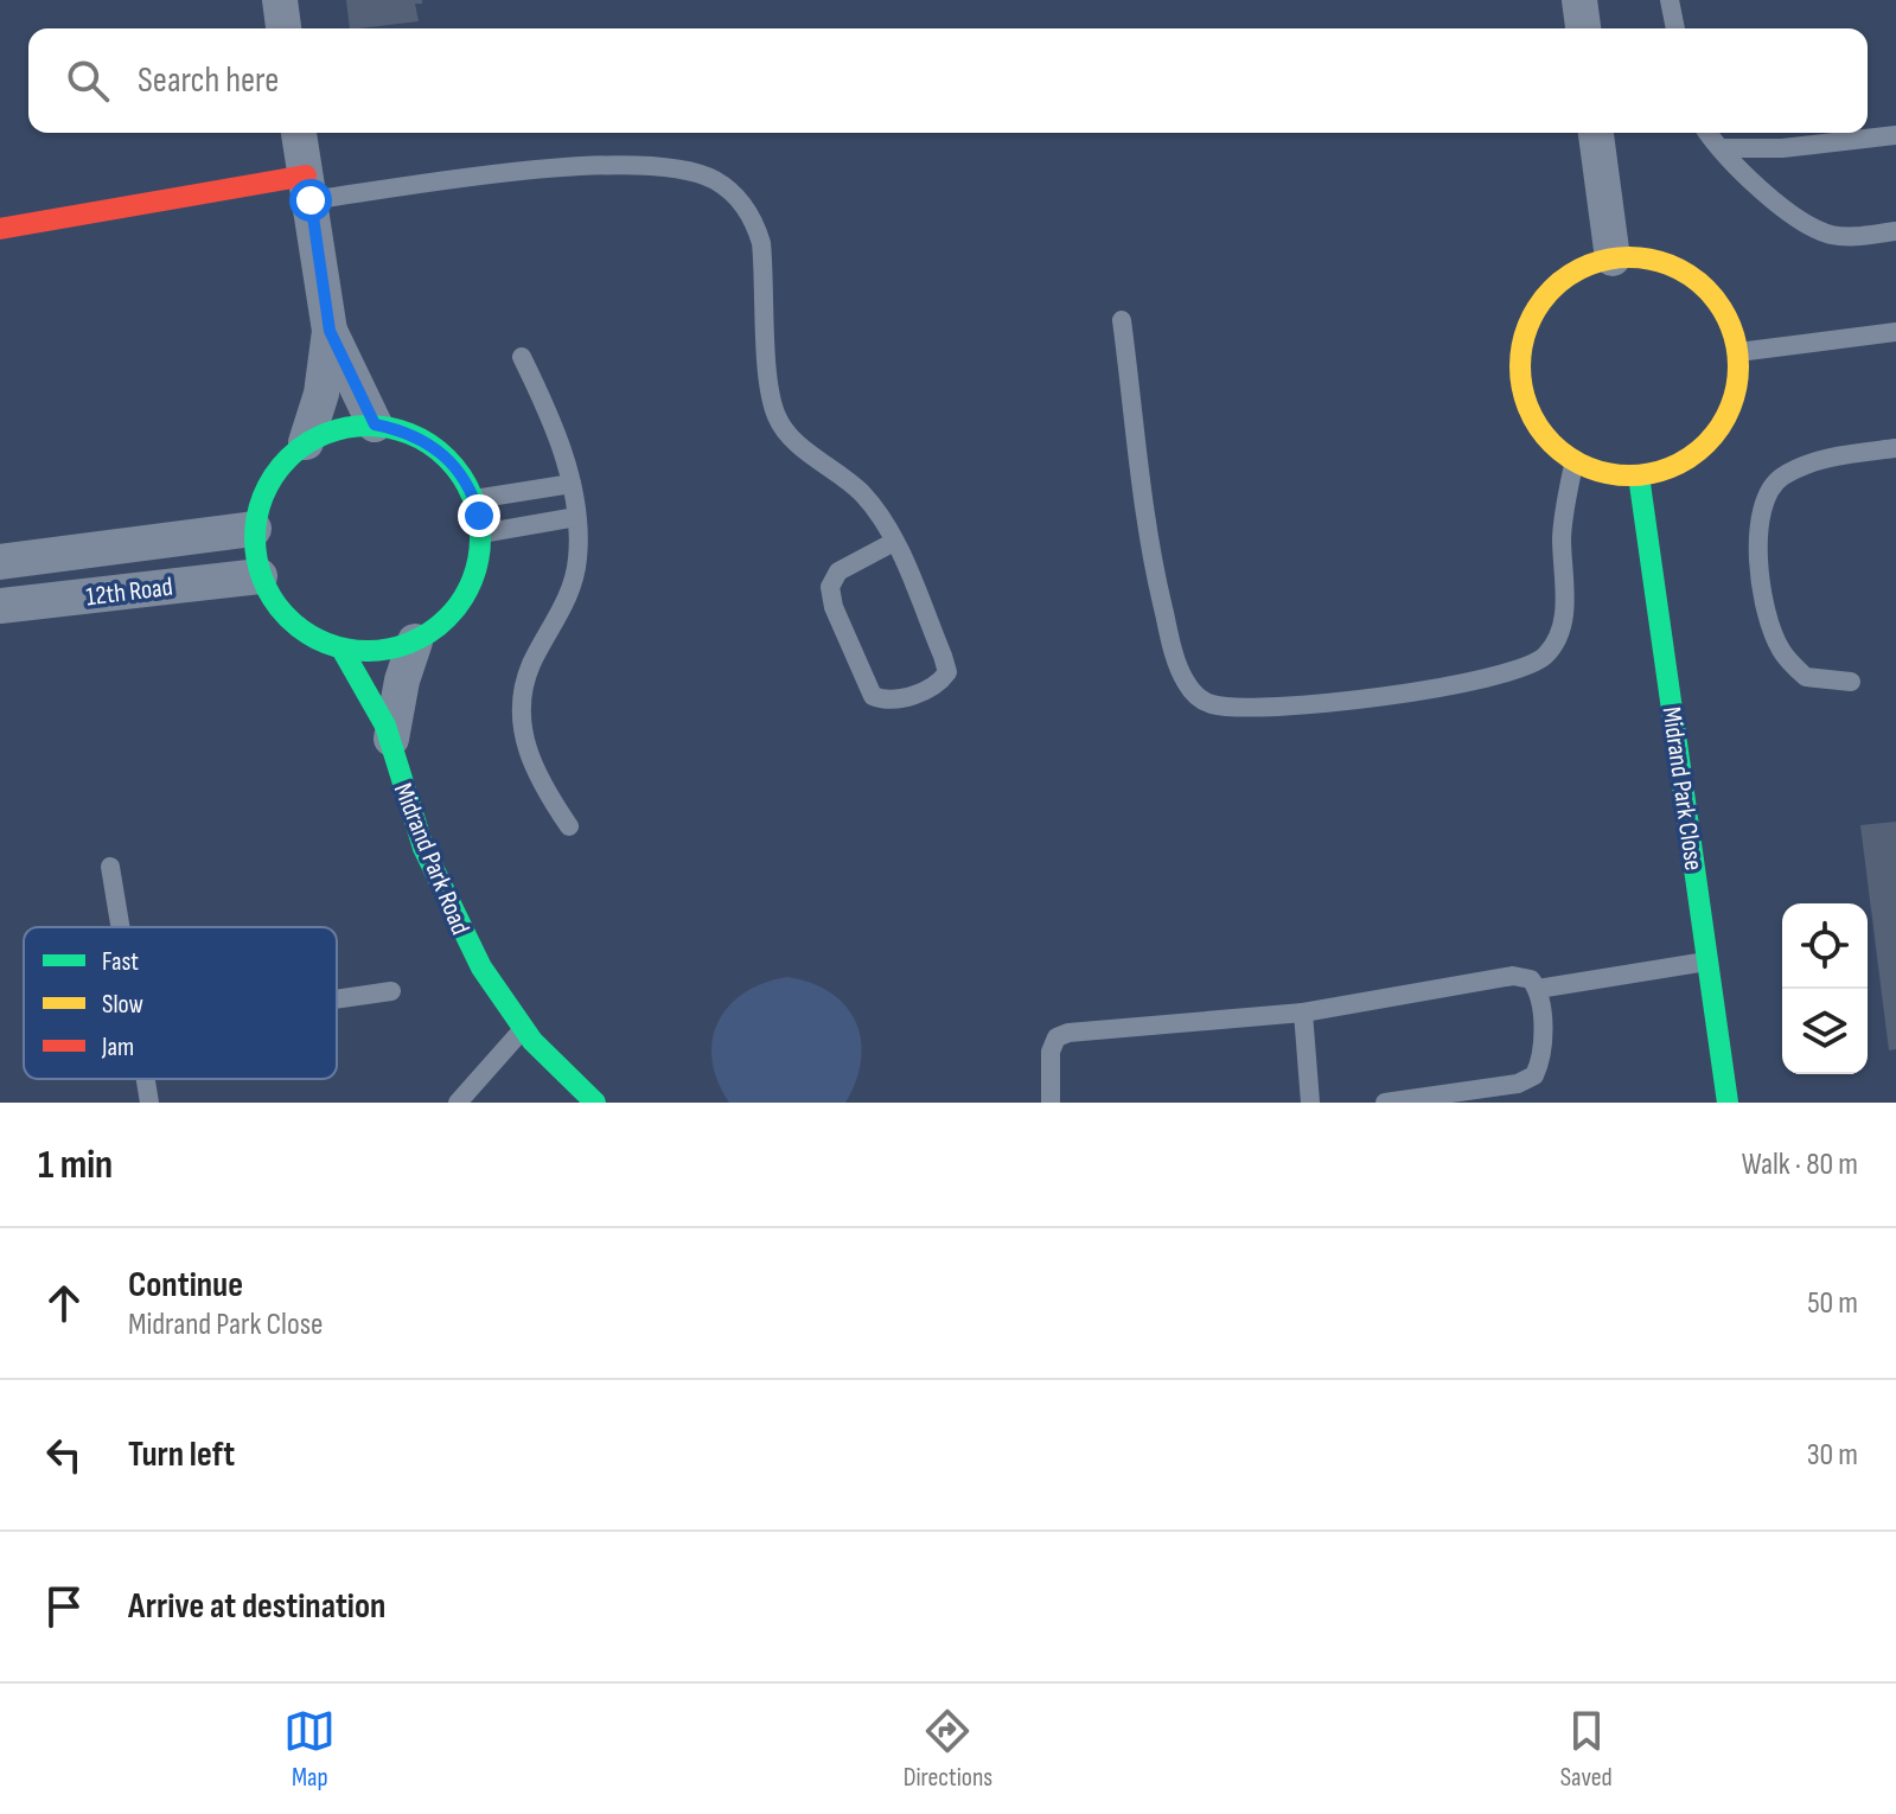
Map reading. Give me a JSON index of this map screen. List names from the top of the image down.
{
  "streets": {
    "street": ["12th Road", "Midrand Park Close", "Midrand Park Road"]
  },
  "crossings": [
    ["12th Road", "Midrand Park Road"]
  ],
  "legend": ["Fast", "Slow", "Jam"],
  "page": {
    "search": "Search here",
    "heading": ["1 min", "Walk · 80 m"],
    "list": [
      ["Continue", "Midrand Park Close", "50 m"],
      ["Turn left", "30 m"],
      "Arrive at destination"
    ],
    "nav": ["Map", "Directions", "Saved"]
  }
}
